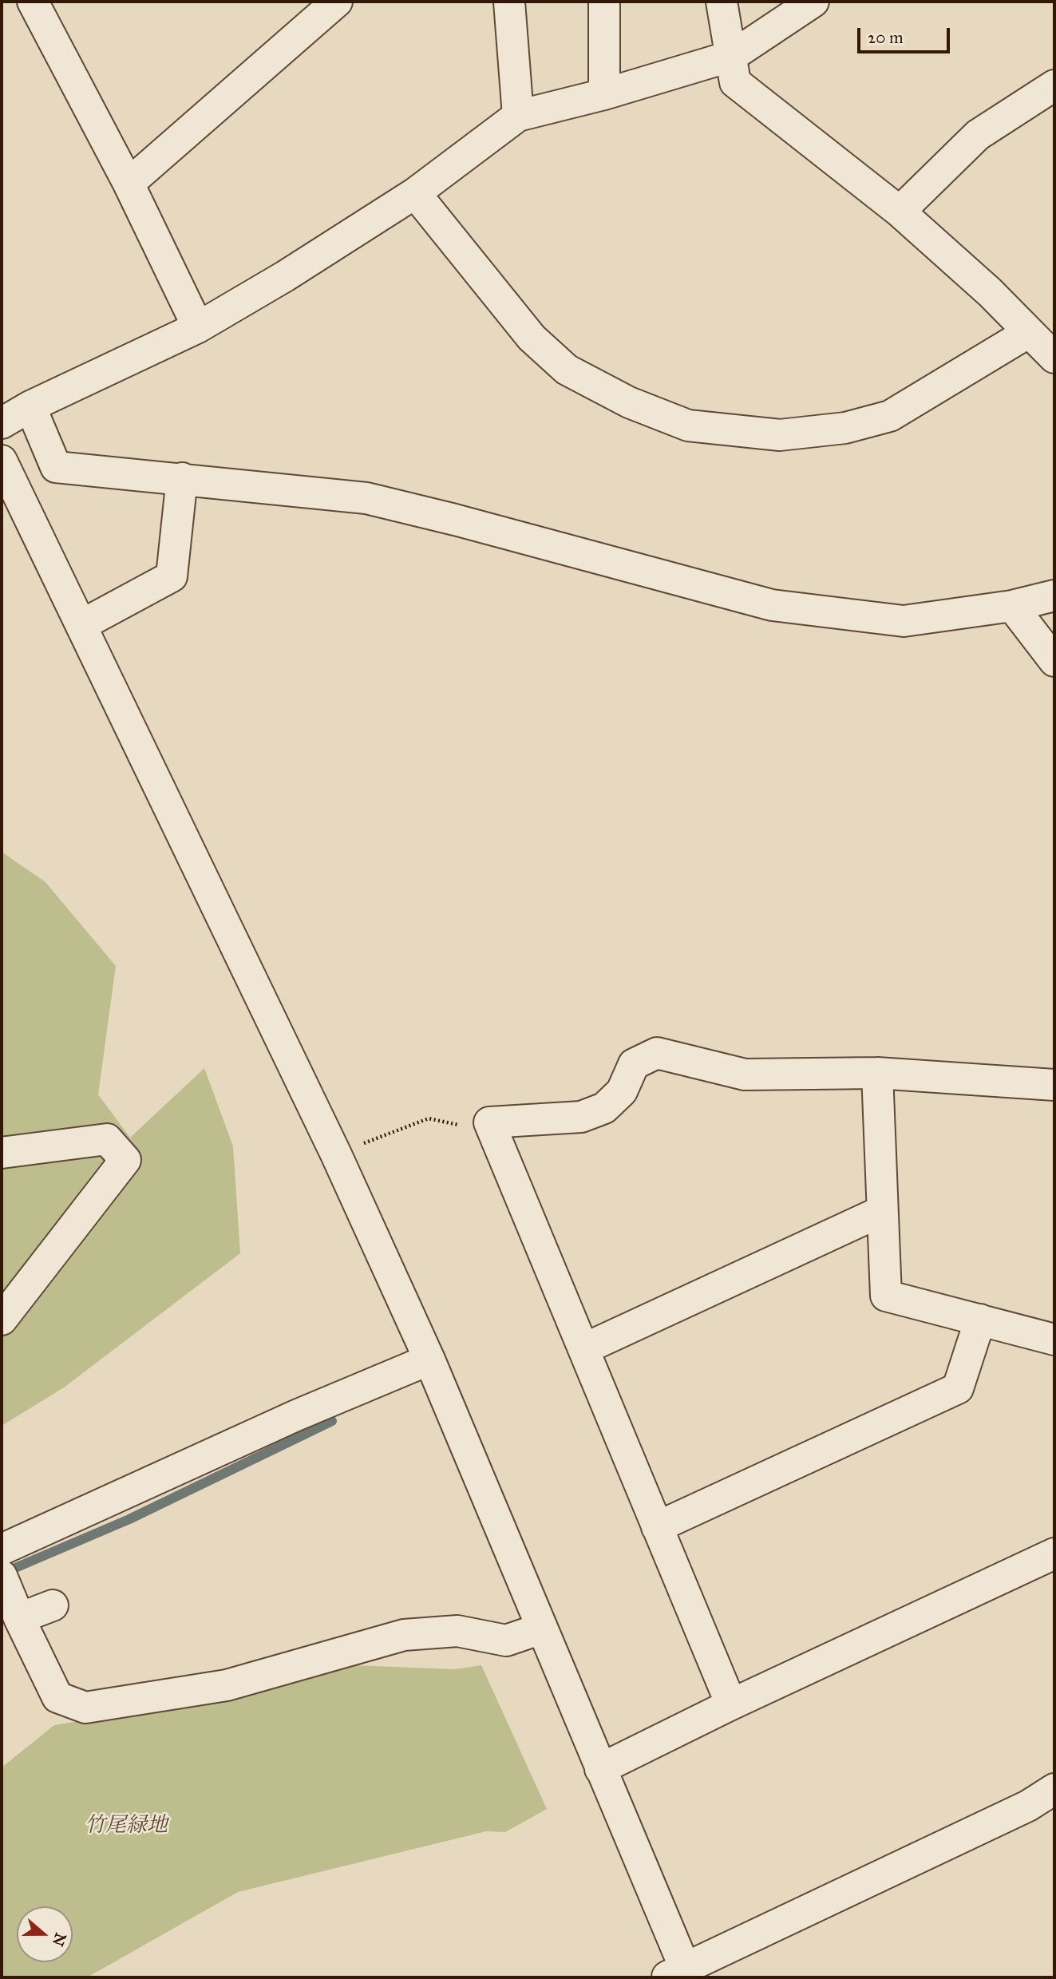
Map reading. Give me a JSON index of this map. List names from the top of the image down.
{
  "parks": ["竹尾緑地"],
  "scale_bar": "20 m",
  "north": "right"
}
